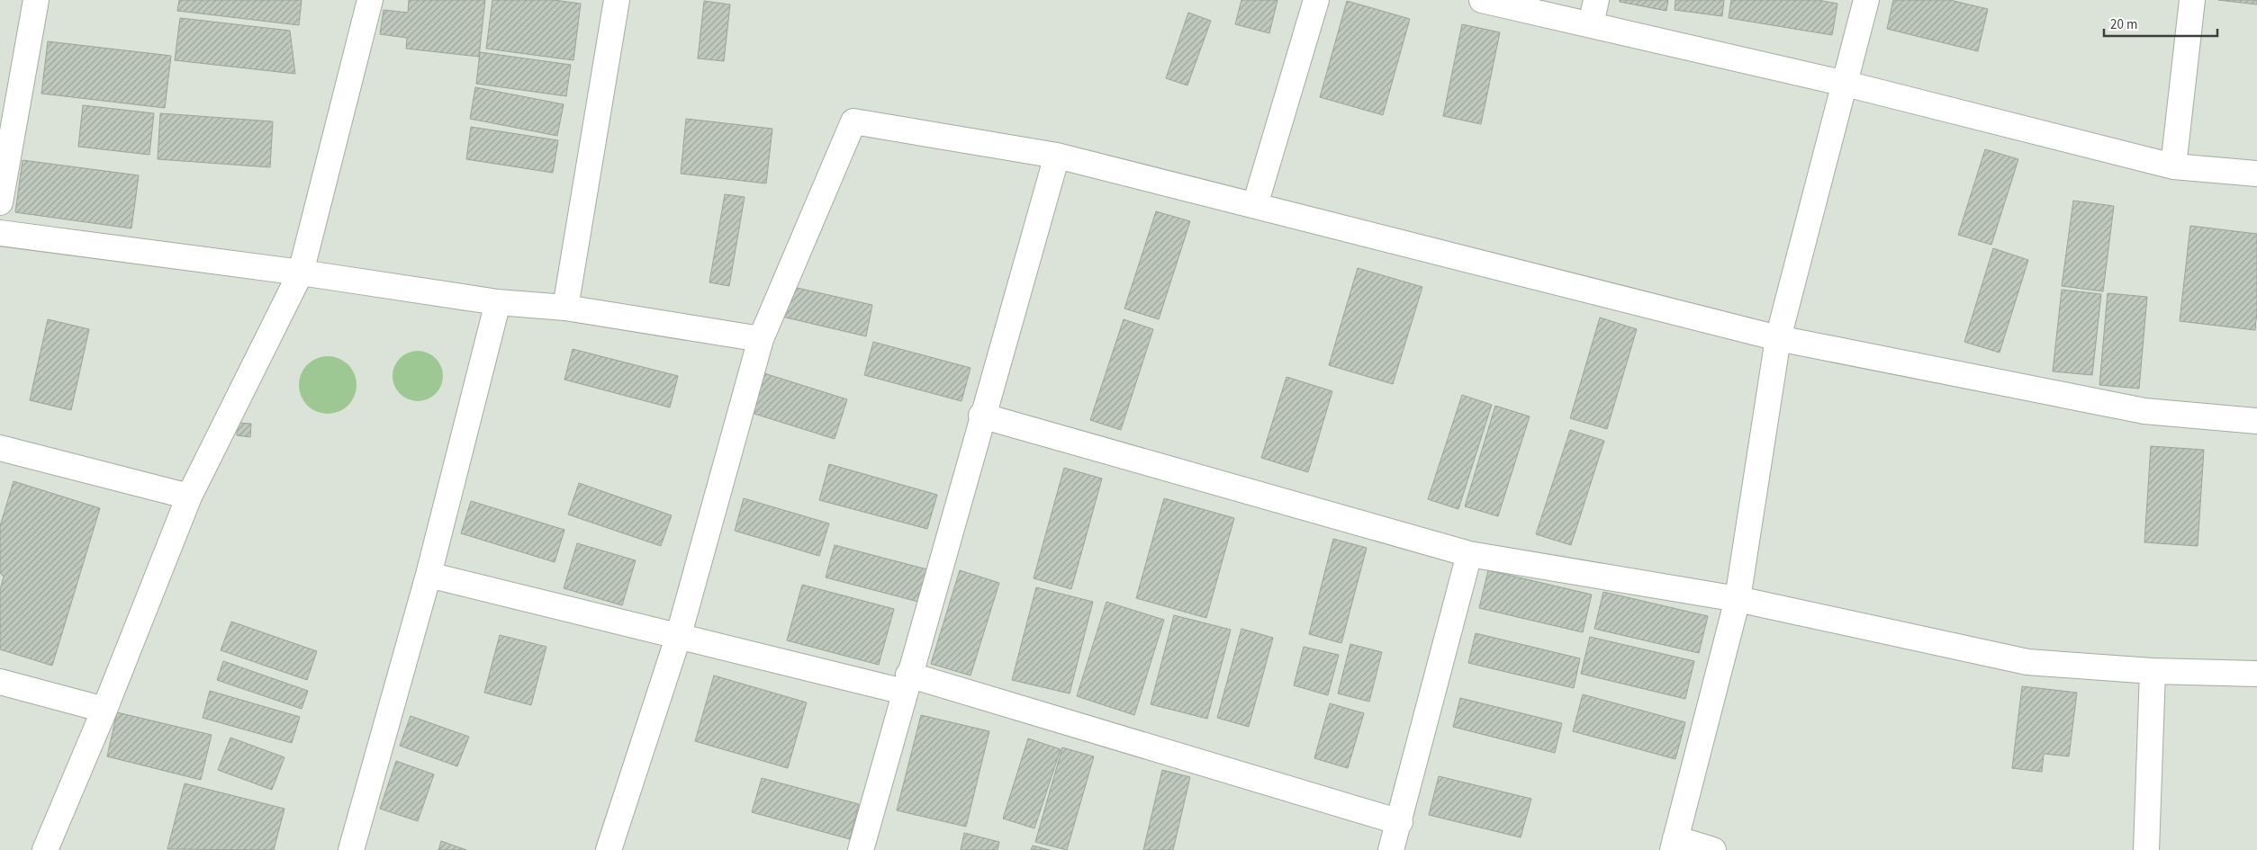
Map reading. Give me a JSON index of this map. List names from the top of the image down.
{
  "scale_bar": "20 m"
}
